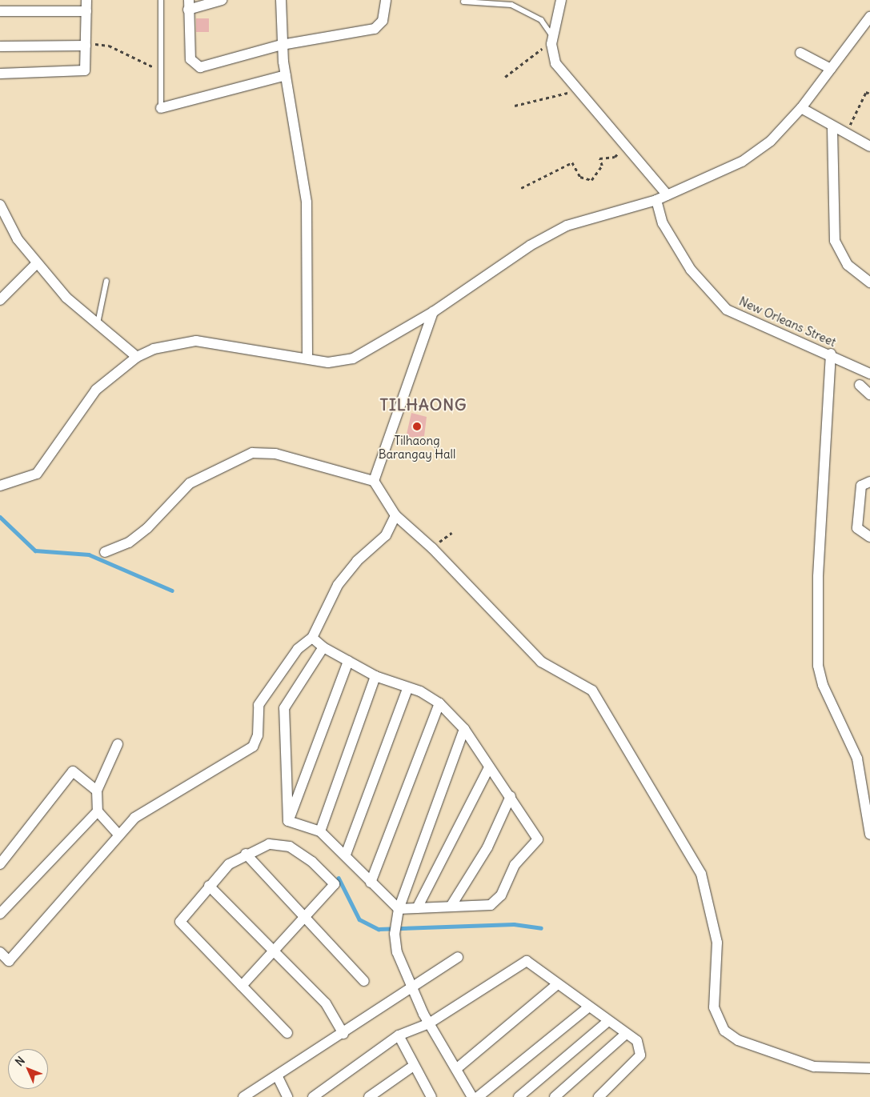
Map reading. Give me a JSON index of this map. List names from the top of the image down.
{
  "streets": {
    "street": ["New Orleans Street"]
  },
  "districts": ["TILHAONG"],
  "places": ["Tilhaong Barangay Hall"],
  "north": "top left"
}
